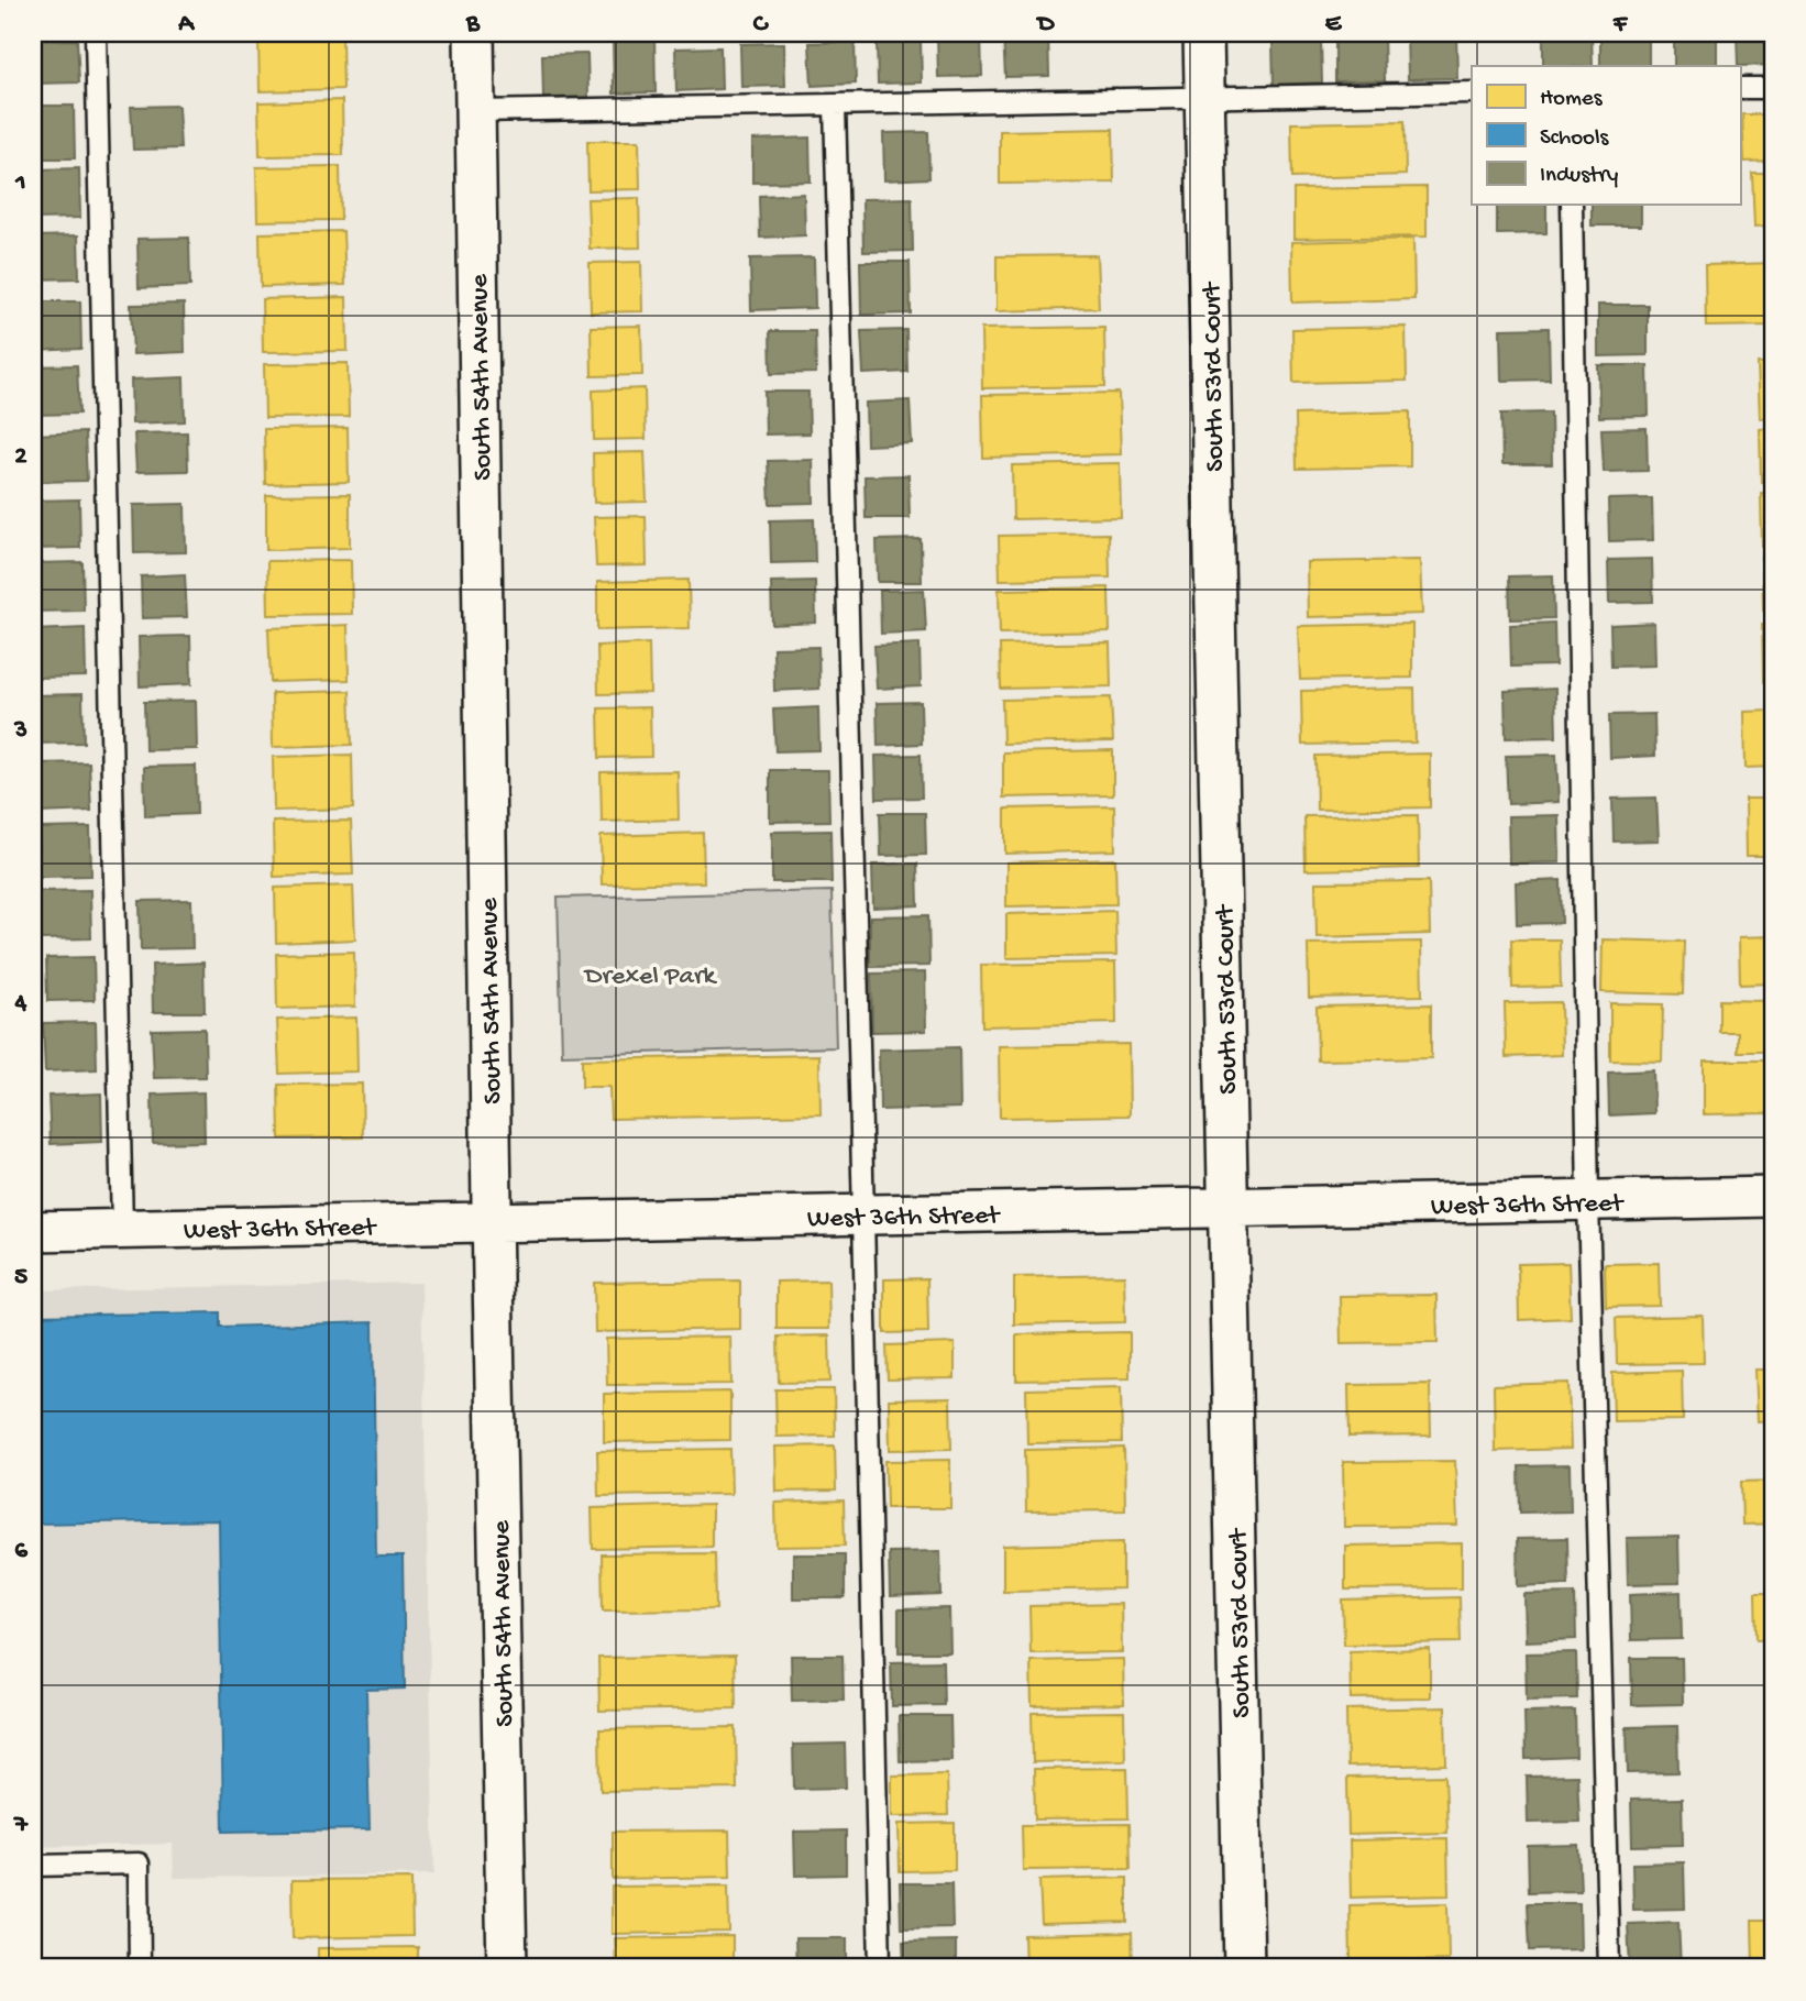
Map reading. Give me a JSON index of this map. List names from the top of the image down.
{
  "streets": {
    "street": ["South 54th Avenue", "South 53rd Court", "West 36th Street"]
  },
  "crossings": [
    ["South 54th Avenue", "West 36th Street"],
    ["South 53rd Court", "West 36th Street"]
  ],
  "parks": ["Drexel Park"],
  "legend": ["Homes", "Schools", "Industry"],
  "grid": {
    "columns": [
      "A",
      "B",
      "C",
      "D",
      "E",
      "F"
    ],
    "rows": [
      "1",
      "2",
      "3",
      "4",
      "5",
      "6",
      "7"
    ]
  }
}
